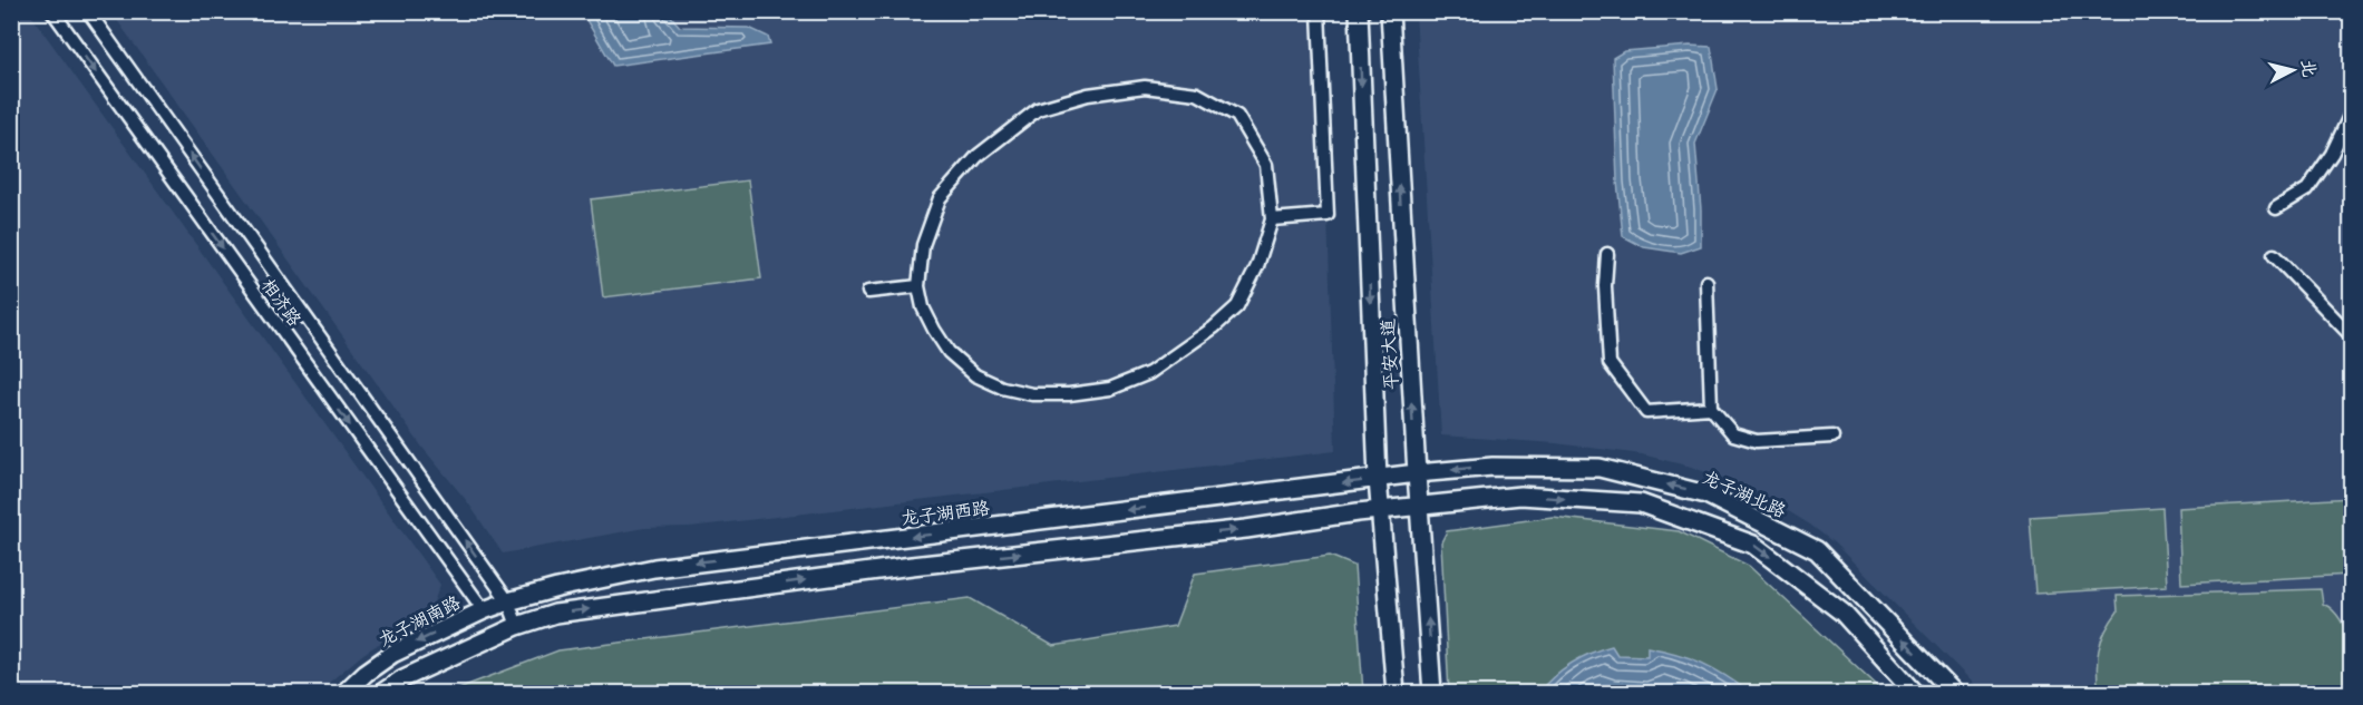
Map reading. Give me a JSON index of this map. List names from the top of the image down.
{
  "streets": {
    "street": [
      "相济路",
      "平安大道",
      "龙子湖北路",
      "龙子湖西路",
      "龙子湖南路"
    ]
  },
  "crossings": [
    ["相济路", "龙子湖西路"],
    ["相济路", "龙子湖南路"],
    ["平安大道", "龙子湖北路"],
    ["平安大道", "龙子湖西路"],
    ["龙子湖北路", "龙子湖西路"],
    ["龙子湖西路", "龙子湖南路"]
  ],
  "north": "right"
}
